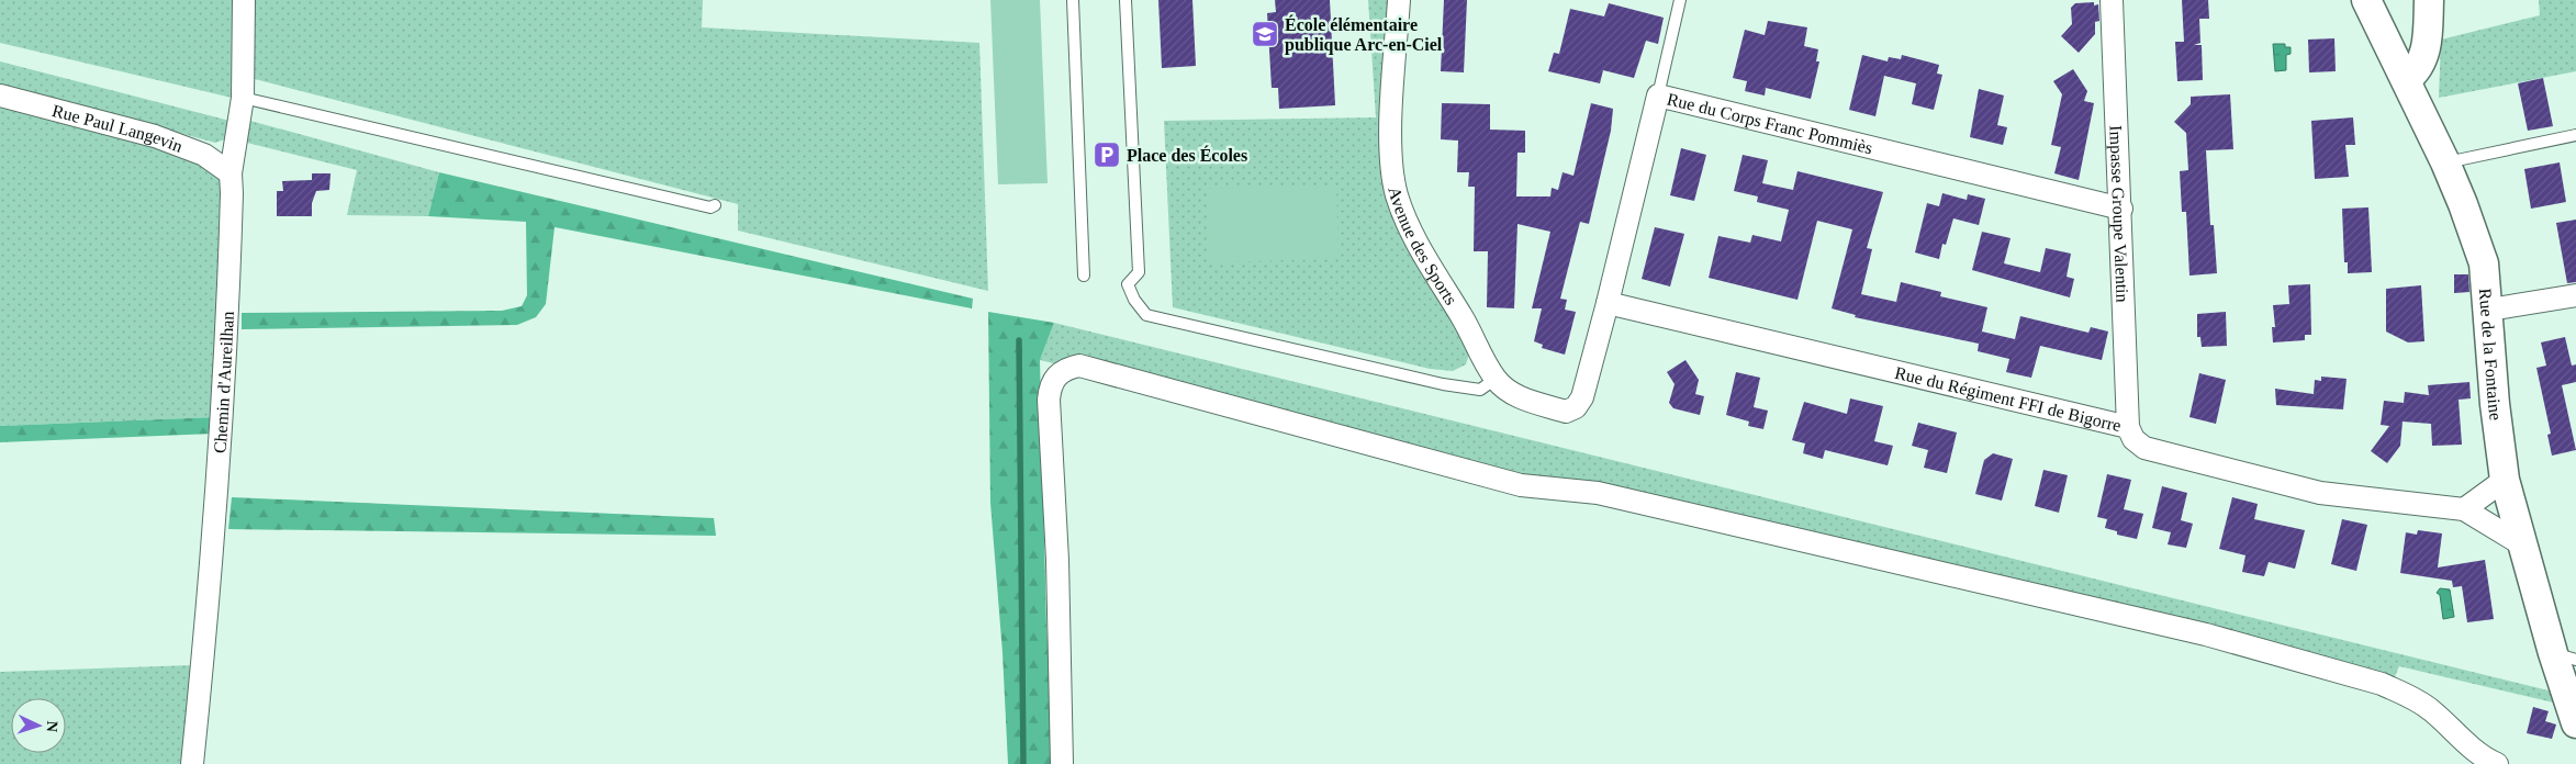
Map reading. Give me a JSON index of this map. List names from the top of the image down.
{
  "streets": {
    "street": [
      "Rue du Corps Franc Pommiès",
      "Rue Paul Langevin",
      "Impasse Groupe Valentin",
      "Avenue des Sports",
      "Rue de la Fontaine",
      "Chemin d'Aureilhan",
      "Rue du Régiment FFI de Bigorre"
    ]
  },
  "crossings": [
    ["Rue du Corps Franc Pommiès", "Impasse Groupe Valentin"],
    ["Rue du Corps Franc Pommiès", "Avenue des Sports"],
    ["Rue du Corps Franc Pommiès", "Rue du Régiment FFI de Bigorre"],
    ["Rue Paul Langevin", "Chemin d'Aureilhan"],
    ["Impasse Groupe Valentin", "Rue du Régiment FFI de Bigorre"],
    ["Rue de la Fontaine", "Rue du Régiment FFI de Bigorre"]
  ],
  "places": {
    "school or university": ["École élémentaire publique Arc-en-Ciel"],
    "parking": ["Place des Écoles"]
  },
  "north": "right"
}
